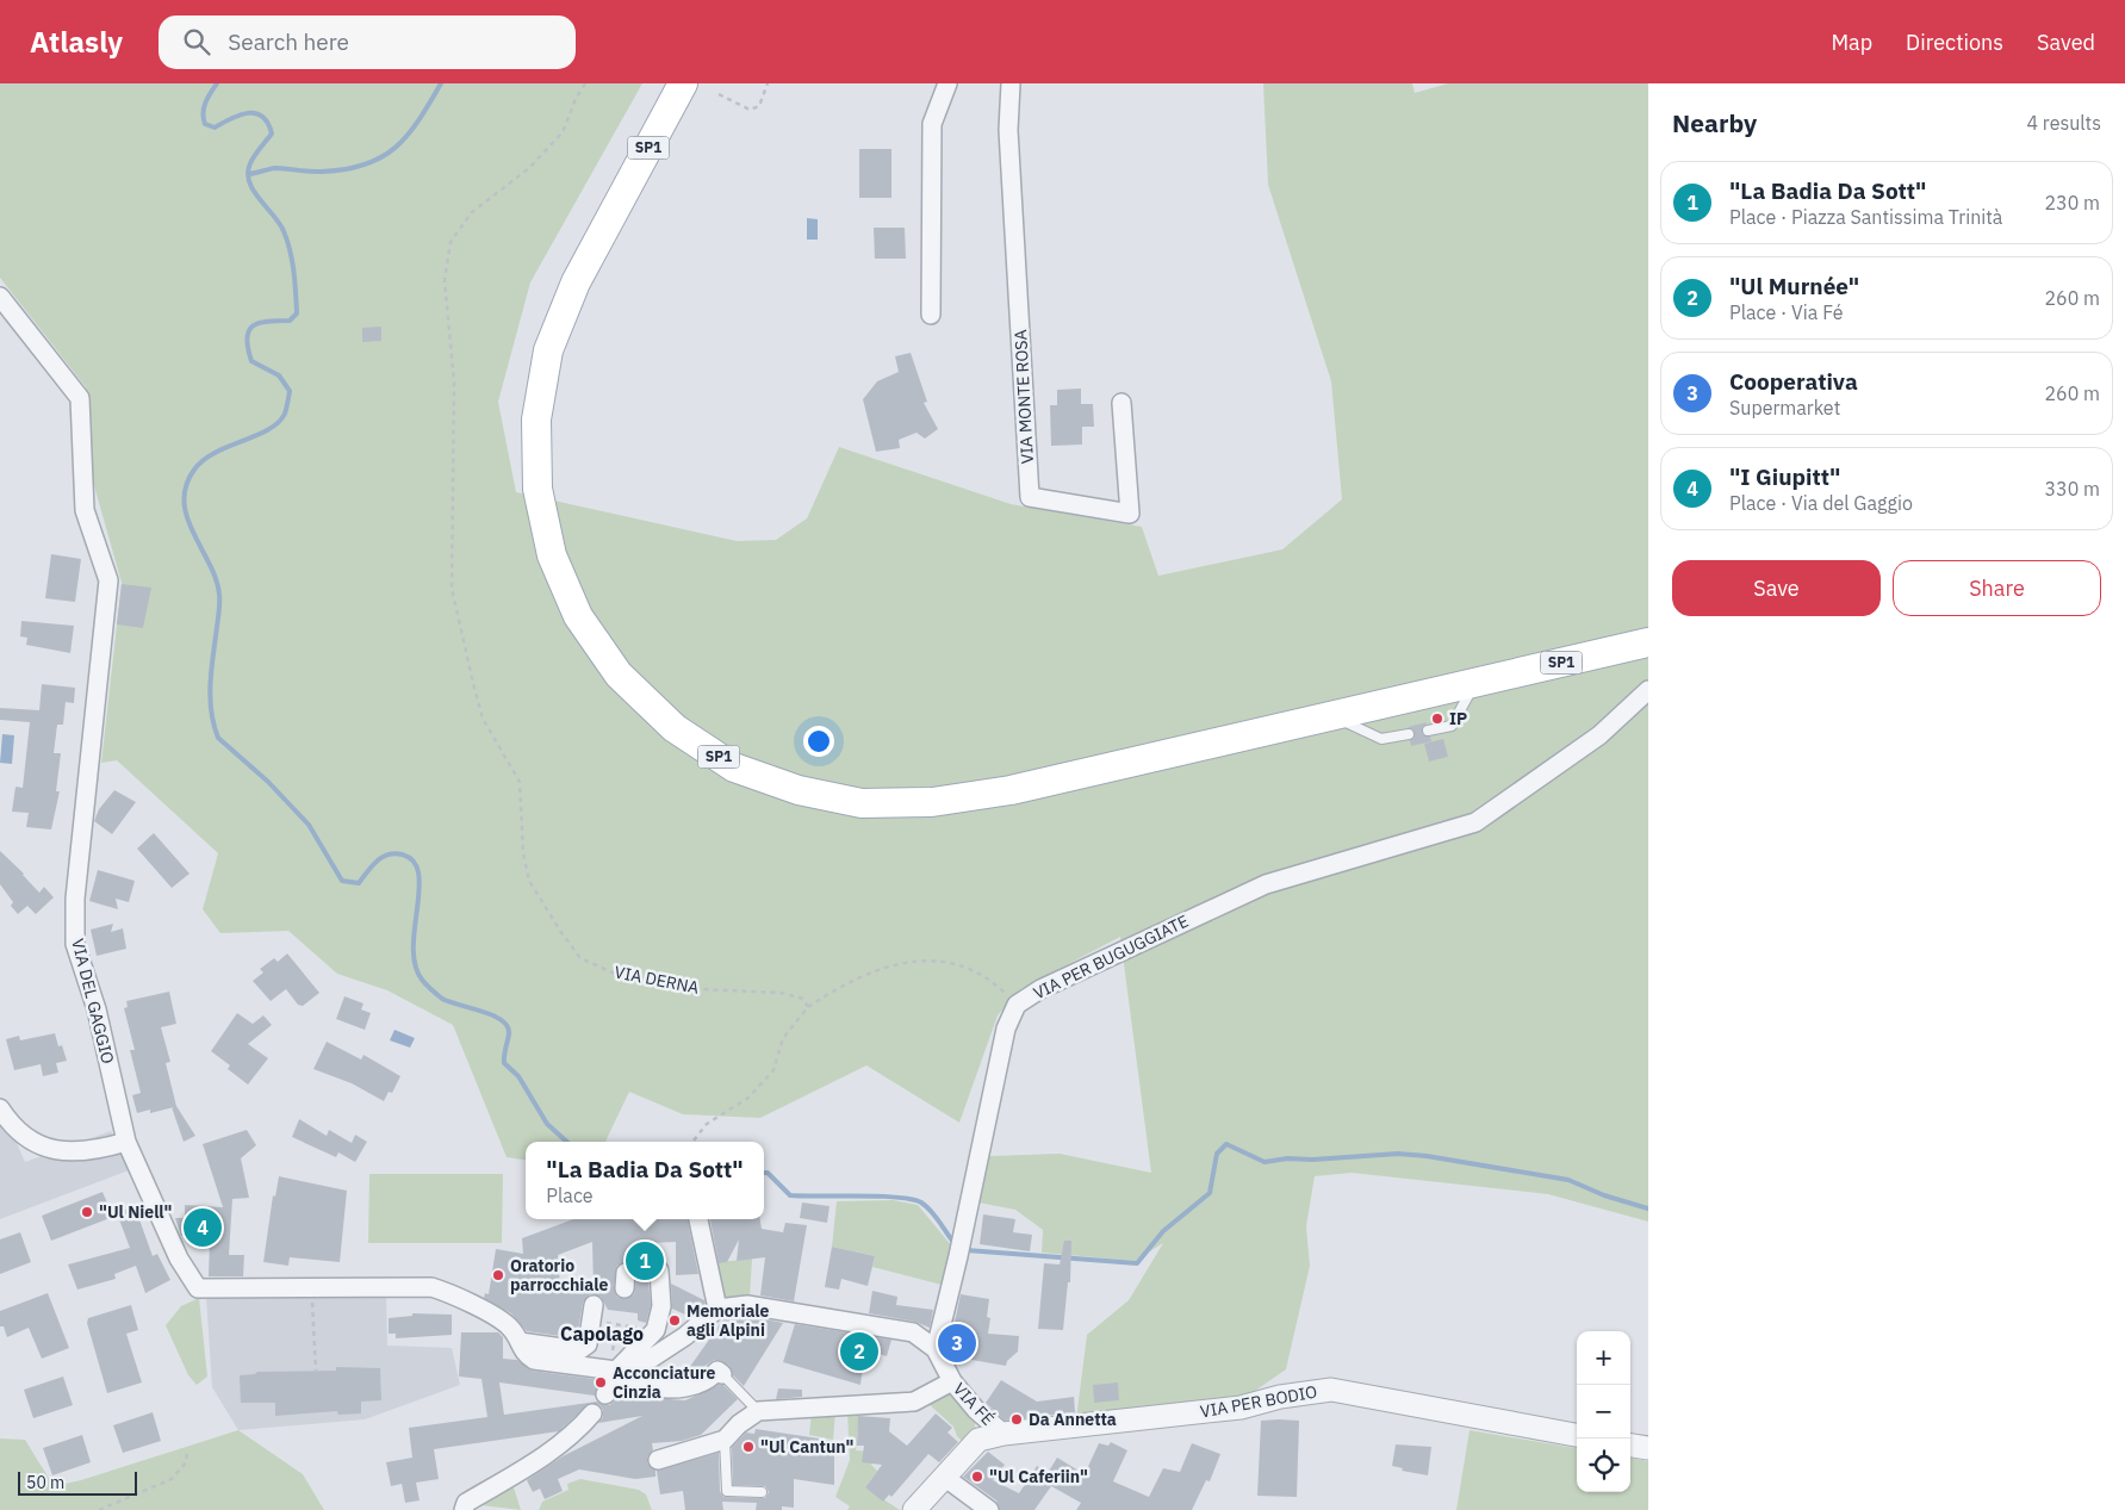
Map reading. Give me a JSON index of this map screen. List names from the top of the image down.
{
  "streets": {
    "main road": ["SP1"],
    "street": [
      "VIA MONTE ROSA",
      "VIA PER BUGUGGIATE",
      "VIA DEL GAGGIO",
      "VIA PER BODIO",
      "VIA FÉ"
    ],
    "path": ["VIA DERNA"]
  },
  "crossings": [
    ["VIA PER BUGUGGIATE", "VIA FÉ"],
    ["VIA PER BODIO", "VIA FÉ"]
  ],
  "districts": ["Capolago"],
  "places": [
    "IP",
    "\"Ul Niell\"",
    "Oratorio parrocchiale",
    "Memoriale agli Alpini",
    "Acconciature Cinzia",
    "Da Annetta",
    "\"Ul Cantun\"",
    "\"Ul Caferiin\""
  ],
  "scale_bar": "50 m",
  "page": {
    "header": "Atlasly",
    "search": "Search here",
    "nav": ["Map", "Directions", "Saved"],
    "heading": ["Nearby", "4 results"],
    "list": [
      {
        "mark": "1",
        "name": "\"La Badia Da Sott\"",
        "note": "Place · Piazza Santissima Trinità",
        "value": "230 m"
      },
      {
        "mark": "2",
        "name": "\"Ul Murnée\"",
        "note": "Place · Via Fé",
        "value": "260 m"
      },
      {
        "mark": "3",
        "name": "Cooperativa",
        "note": "Supermarket",
        "value": "260 m"
      },
      {
        "mark": "4",
        "name": "\"I Giupitt\"",
        "note": "Place · Via del Gaggio",
        "value": "330 m"
      }
    ],
    "buttons": ["Save", "Share"],
    "popup": ["\"La Badia Da Sott\"", "Place"],
    "pins": [
      "4",
      "1",
      "3",
      "2"
    ],
    "map_buttons": ["+", "−"],
    "scale": "50 m"
  }
}
